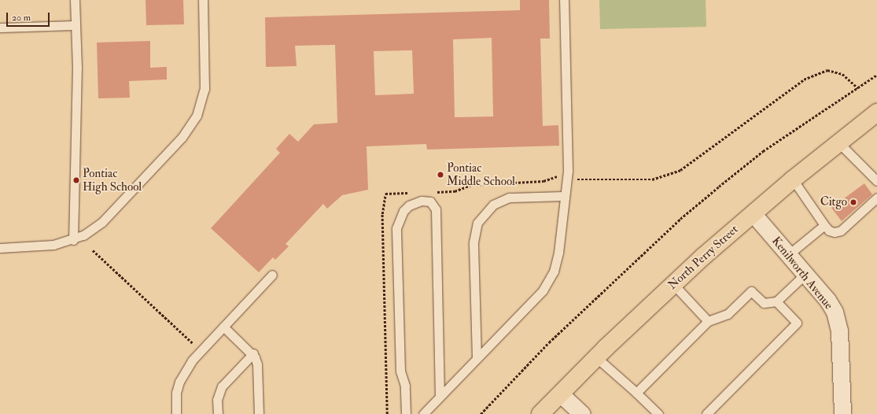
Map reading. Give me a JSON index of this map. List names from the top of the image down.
{
  "streets": {
    "main road": ["North Perry Street"],
    "street": ["Kenilworth Avenue"]
  },
  "crossings": [
    ["North Perry Street", "Kenilworth Avenue"]
  ],
  "places": ["Pontiac Middle School", "Pontiac High School", "Citgo"],
  "scale_bar": "20 m"
}
